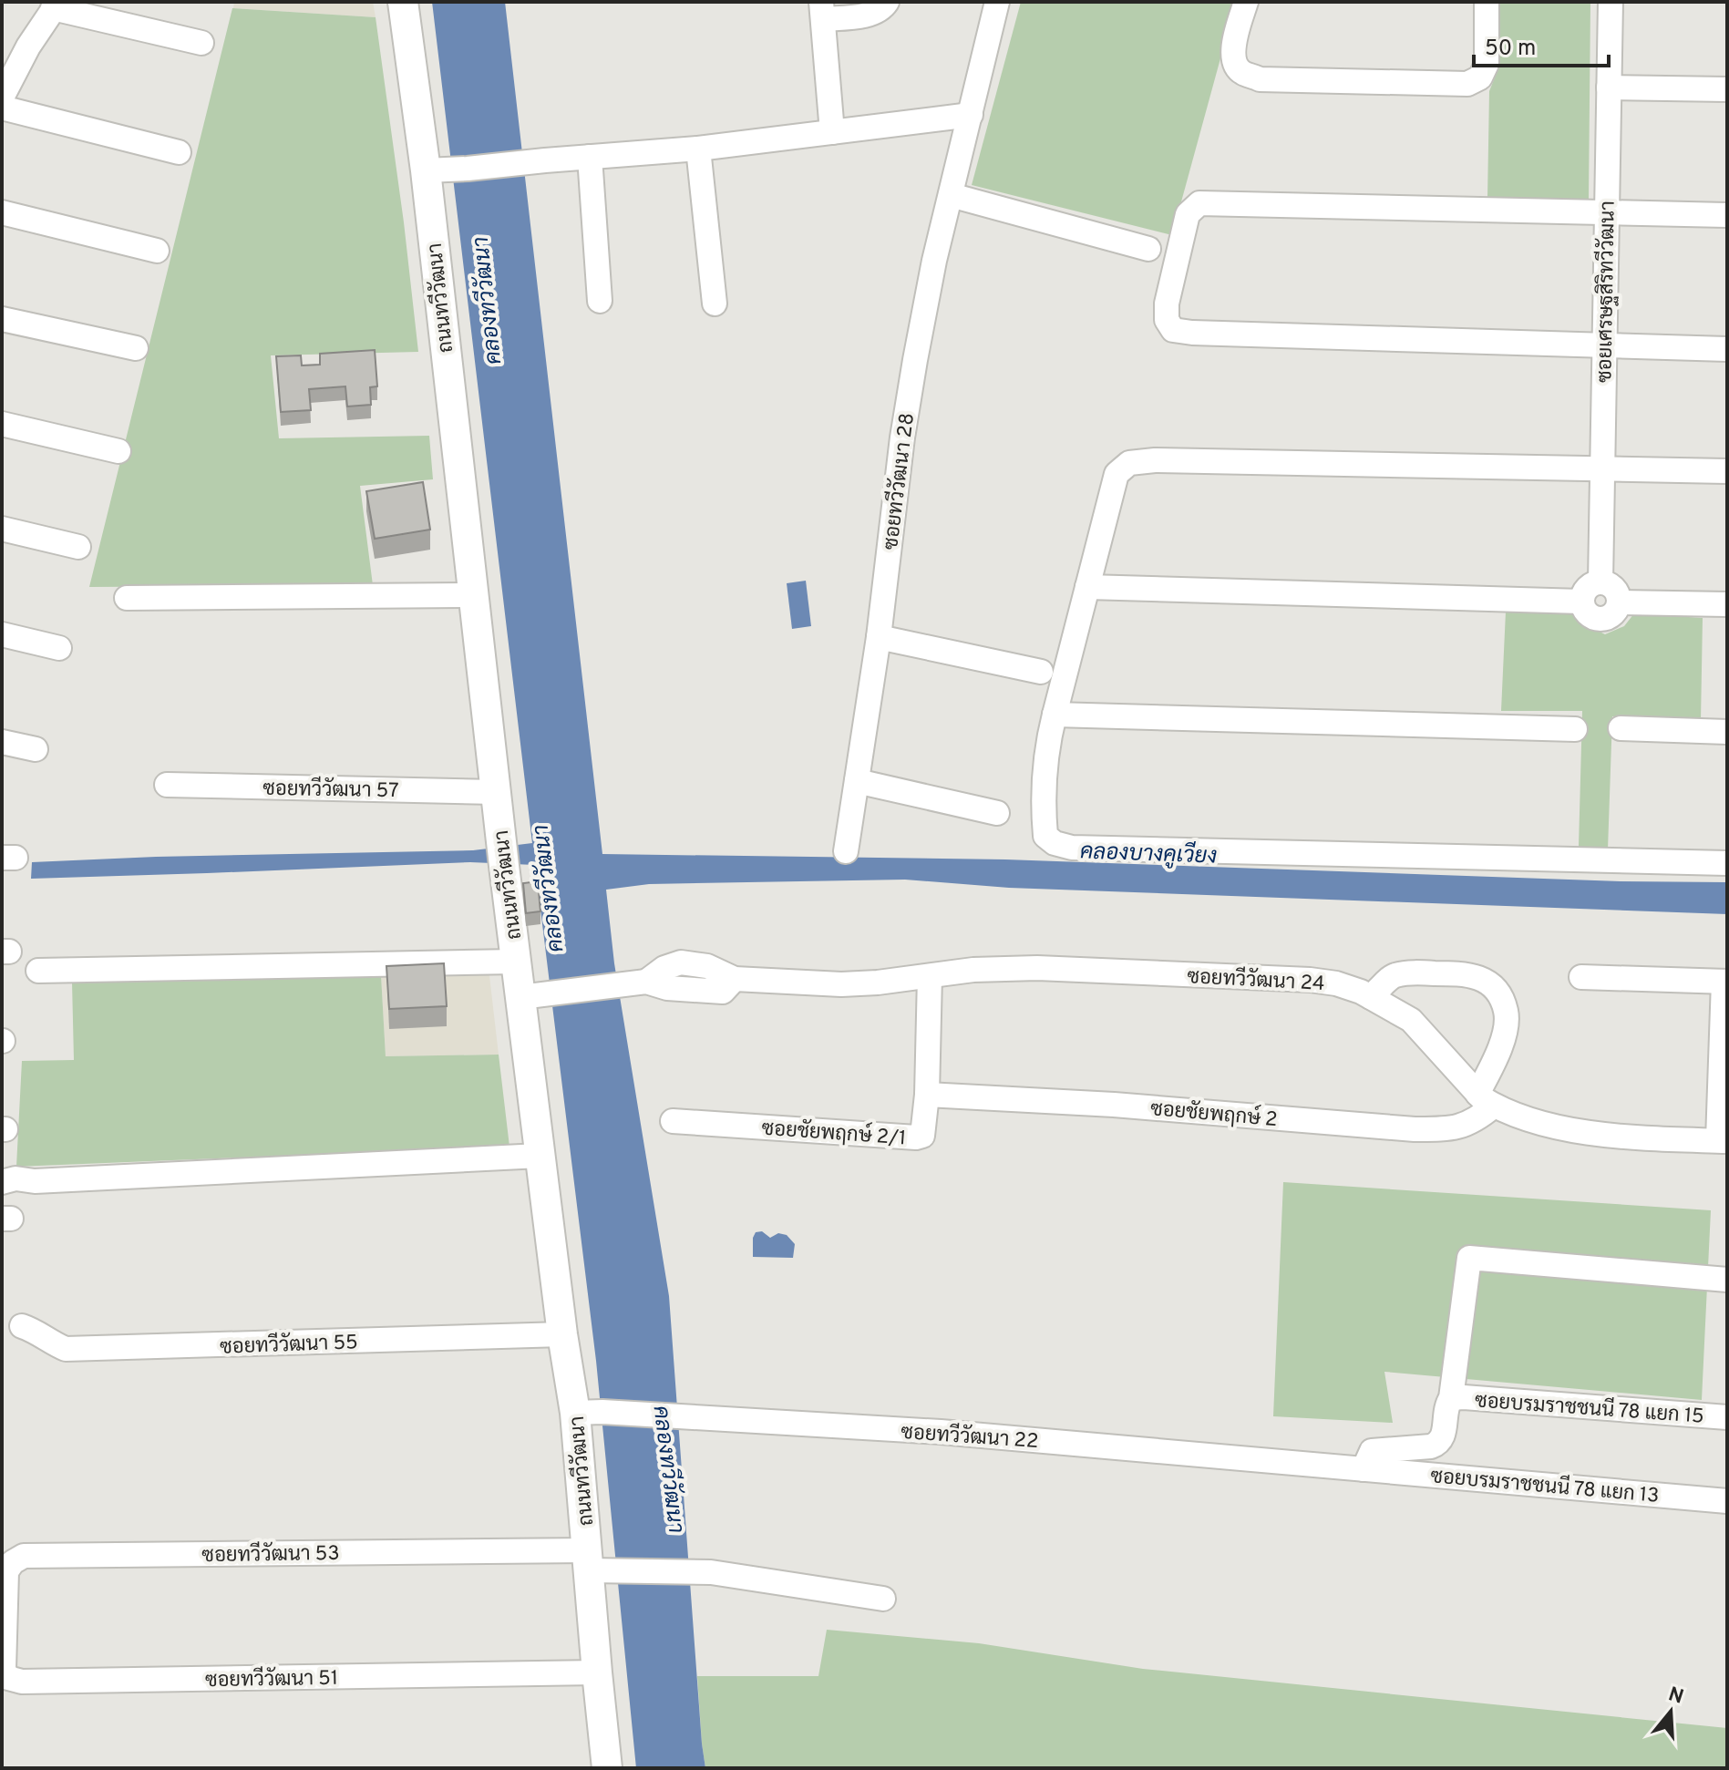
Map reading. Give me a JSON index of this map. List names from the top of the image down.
{
  "streets": {
    "main road": ["ถนนทวีวัฒนา"],
    "street": [
      "ซอยเศรษฐสิริทวีวัฒนา",
      "ซอยทวีวัฒนา 28",
      "ซอยทวีวัฒนา 57",
      "ซอยทวีวัฒนา 24",
      "ซอยชัยพฤกษ์ 2",
      "ซอยชัยพฤกษ์ 2/1",
      "ซอยทวีวัฒนา 55",
      "ซอยบรมราชชนนี 78 แยก 15",
      "ซอยทวีวัฒนา 22",
      "ซอยบรมราชชนนี 78 แยก 13",
      "ซอยทวีวัฒนา 53",
      "ซอยทวีวัฒนา 51"
    ]
  },
  "crossings": [
    ["ถนนทวีวัฒนา", "ซอยทวีวัฒนา 57"],
    ["ถนนทวีวัฒนา", "ซอยทวีวัฒนา 24"],
    ["ถนนทวีวัฒนา", "ซอยทวีวัฒนา 55"],
    ["ถนนทวีวัฒนา", "ซอยทวีวัฒนา 22"],
    ["ถนนทวีวัฒนา", "ซอยทวีวัฒนา 53"],
    ["ถนนทวีวัฒนา", "ซอยทวีวัฒนา 51"],
    ["ซอยทวีวัฒนา 24", "ซอยชัยพฤกษ์ 2"],
    ["ซอยทวีวัฒนา 24", "ซอยชัยพฤกษ์ 2/1"],
    ["ซอยชัยพฤกษ์ 2", "ซอยชัยพฤกษ์ 2/1"],
    ["ซอยทวีวัฒนา 22", "ซอยบรมราชชนนี 78 แยก 13"],
    ["ซอยทวีวัฒนา 53", "ซอยทวีวัฒนา 51"]
  ],
  "water": ["คลองทวีวัฒนา", "คลองบางคูเวียง"],
  "scale_bar": "50 m",
  "north": "top"
}
